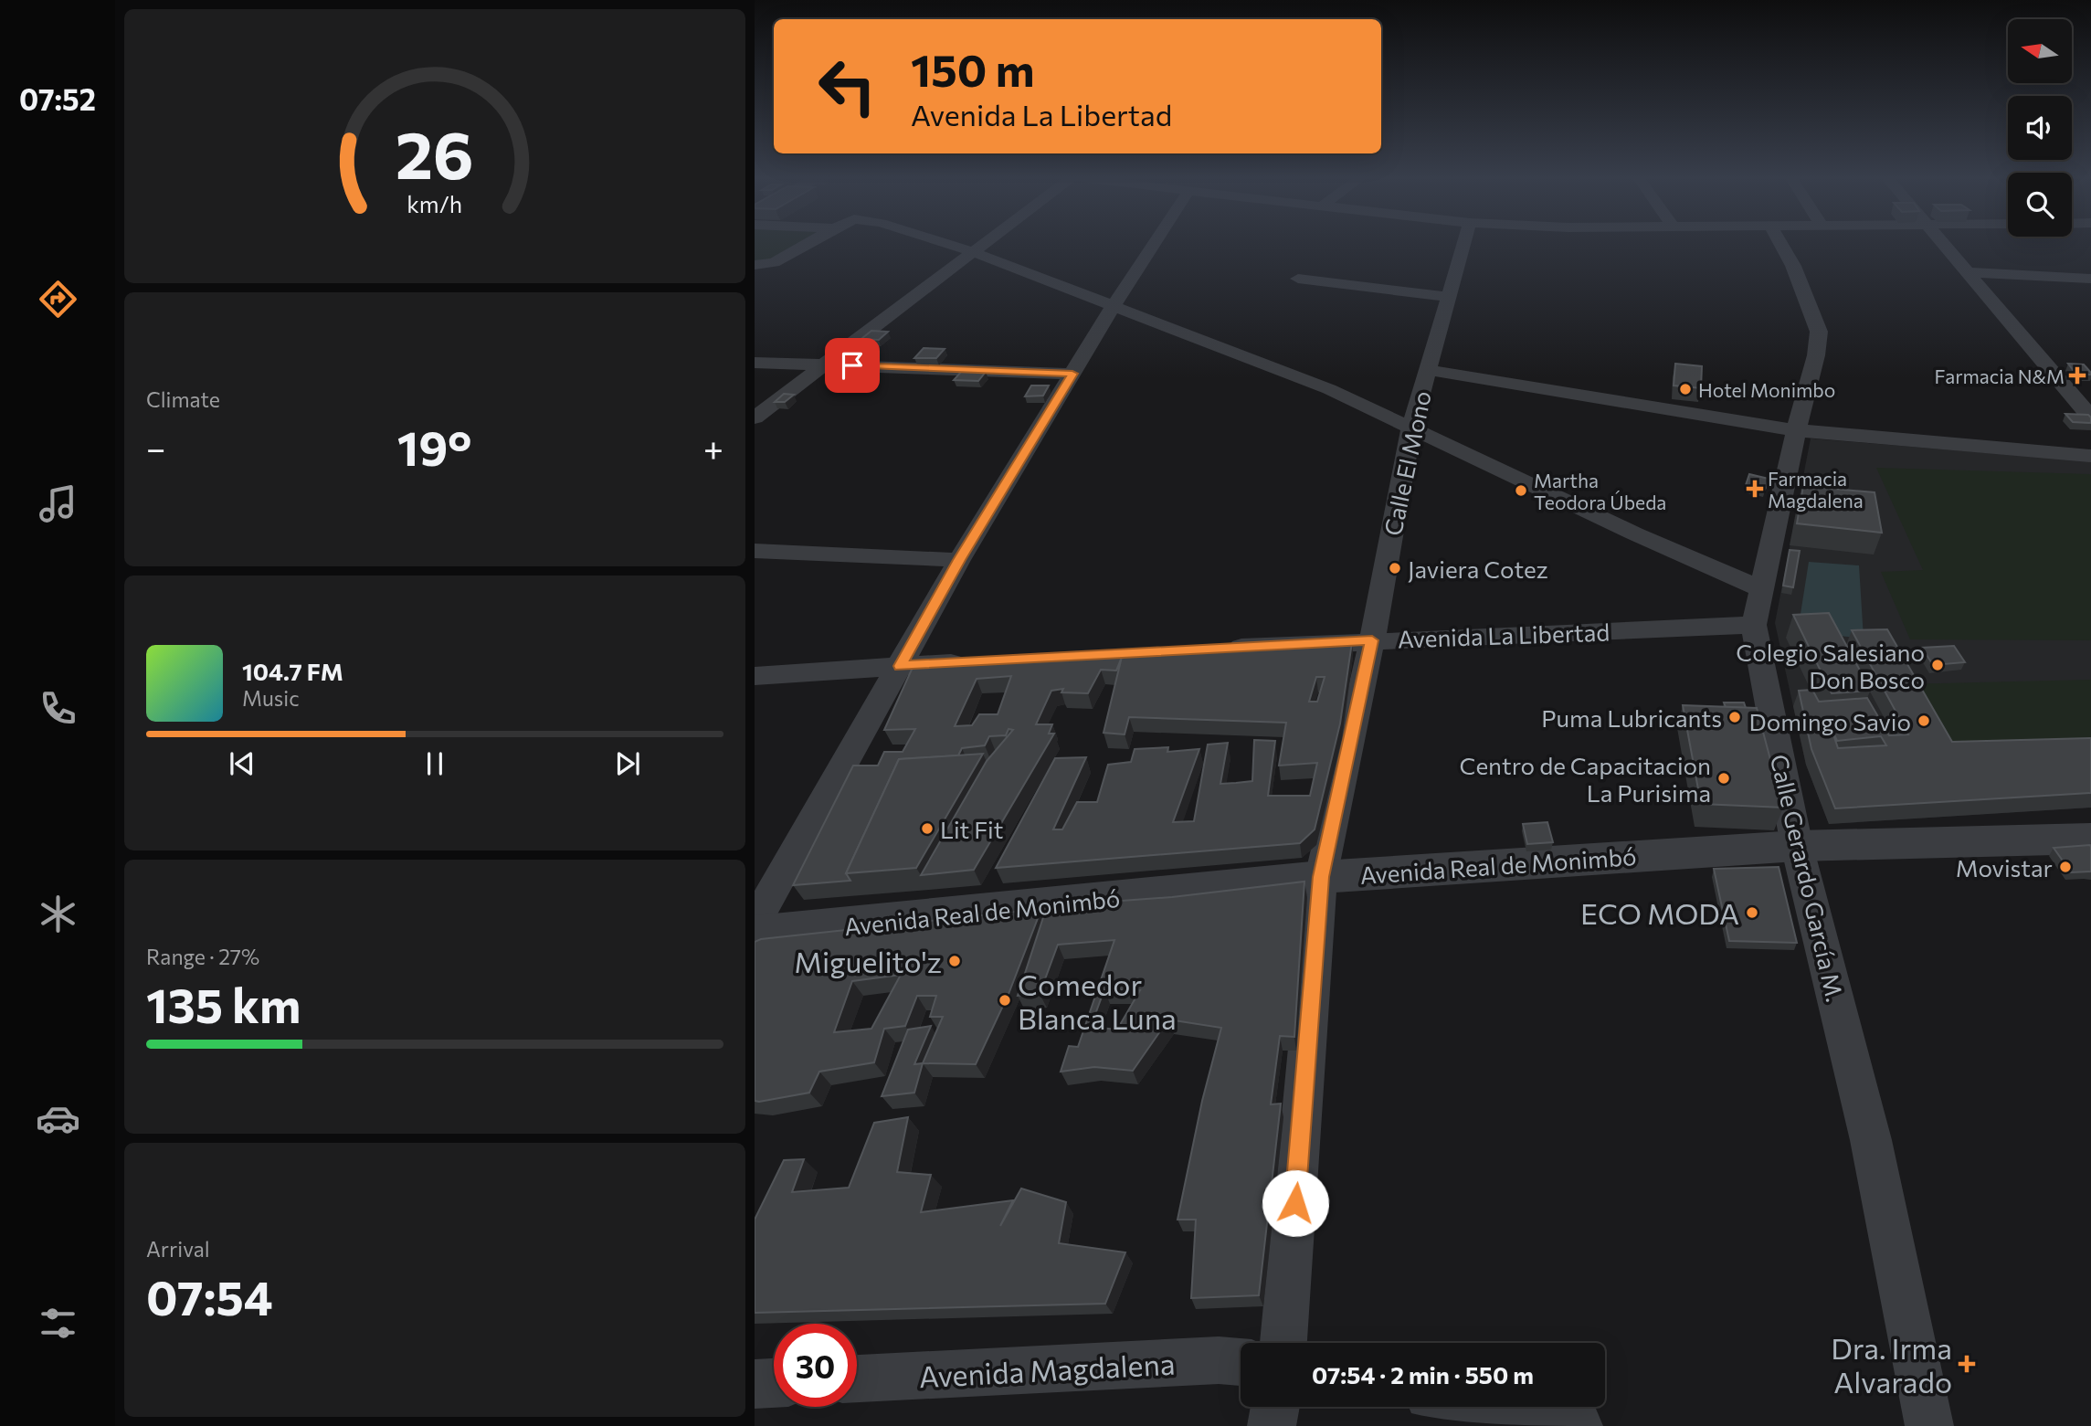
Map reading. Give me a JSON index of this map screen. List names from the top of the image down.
{
  "streets": {
    "street": [
      "Calle El Mono",
      "Avenida La Libertad",
      "Avenida Real de Monimbó",
      "Calle Gerardo García M.",
      "Avenida Magdalena"
    ]
  },
  "crossings": [
    ["Calle El Mono", "Avenida La Libertad"],
    ["Calle El Mono", "Avenida Real de Monimbó"],
    ["Avenida La Libertad", "Calle Gerardo García M."],
    ["Avenida Real de Monimbó", "Calle Gerardo García M."]
  ],
  "places": {
    "health": ["Farmacia N&M", "Farmacia Magdalena", "Dra. Irma Alvarado"],
    "other": [
      "Hotel Monimbo",
      "Martha Teodora Úbeda",
      "Javiera Cotez",
      "Colegio Salesiano Don Bosco",
      "Puma Lubricants",
      "Domingo Savio",
      "Centro de Capacitacion La Purisima",
      "Lit Fit",
      "Movistar",
      "ECO MODA",
      "Miguelito'z",
      "Comedor Blanca Luna"
    ]
  },
  "north": "left",
  "page": {
    "tabs": "07:52",
    "turn": ["150 m", "Avenida La Libertad"],
    "tile": [
      "Climate",
      ["Range · 27%", "135 km"],
      ["Arrival", "07:54"]
    ],
    "heat": ["−", "19°", "+"],
    "song": ["104.7 FM", "Music"],
    "limit": "30",
    "trip": "07:54 · 2 min · 550 m",
    "gauge": ["26", "km/h"]
  }
}
